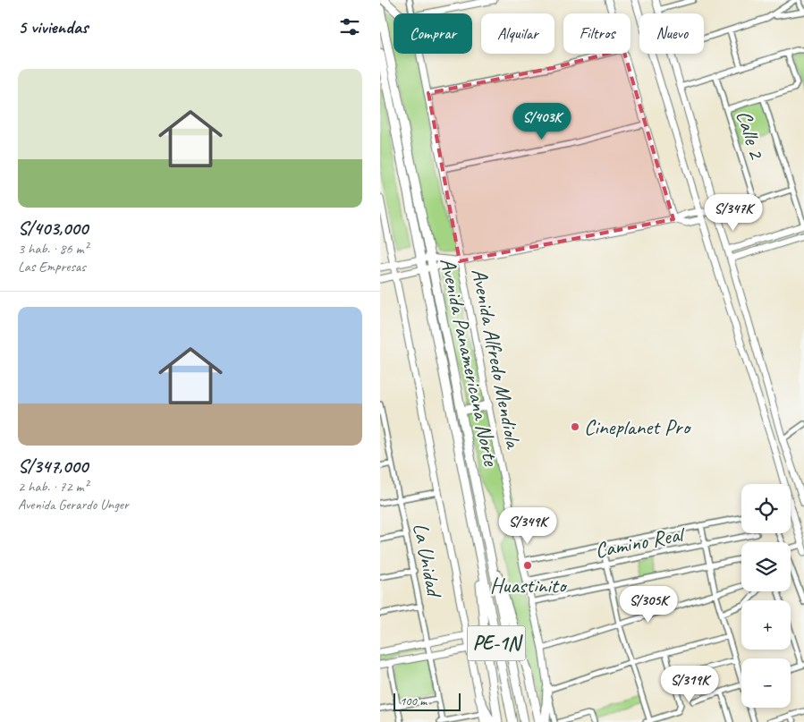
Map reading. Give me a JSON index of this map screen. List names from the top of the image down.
{
  "streets": {
    "highway": ["Avenida Panamericana Norte", "PE-1N"],
    "main road": ["Avenida Alfredo Mendiola"],
    "street": ["Calle 2", "Camino Real", "La Unidad"]
  },
  "crossings": [
    ["Avenida Alfredo Mendiola", "Camino Real"]
  ],
  "places": ["Cineplanet Pro", "Huastinito"],
  "scale_bar": "100 m",
  "page": {
    "heading": "5 viviendas",
    "chip": [
      "Comprar",
      "Alquilar",
      "Filtros",
      "Nuevo"
    ],
    "list": [
      {
        "name": "S/403,000",
        "note": "3 hab. · 86 m² · Las Empresas"
      },
      {
        "name": "S/347,000",
        "note": "2 hab. · 72 m² · Avenida Gerardo Unger"
      }
    ],
    "price": [
      "S/403K",
      "S/347K",
      "S/349K",
      "S/305K",
      "S/319K"
    ],
    "map_buttons": ["+", "−"],
    "scale": "100 m"
  }
}
